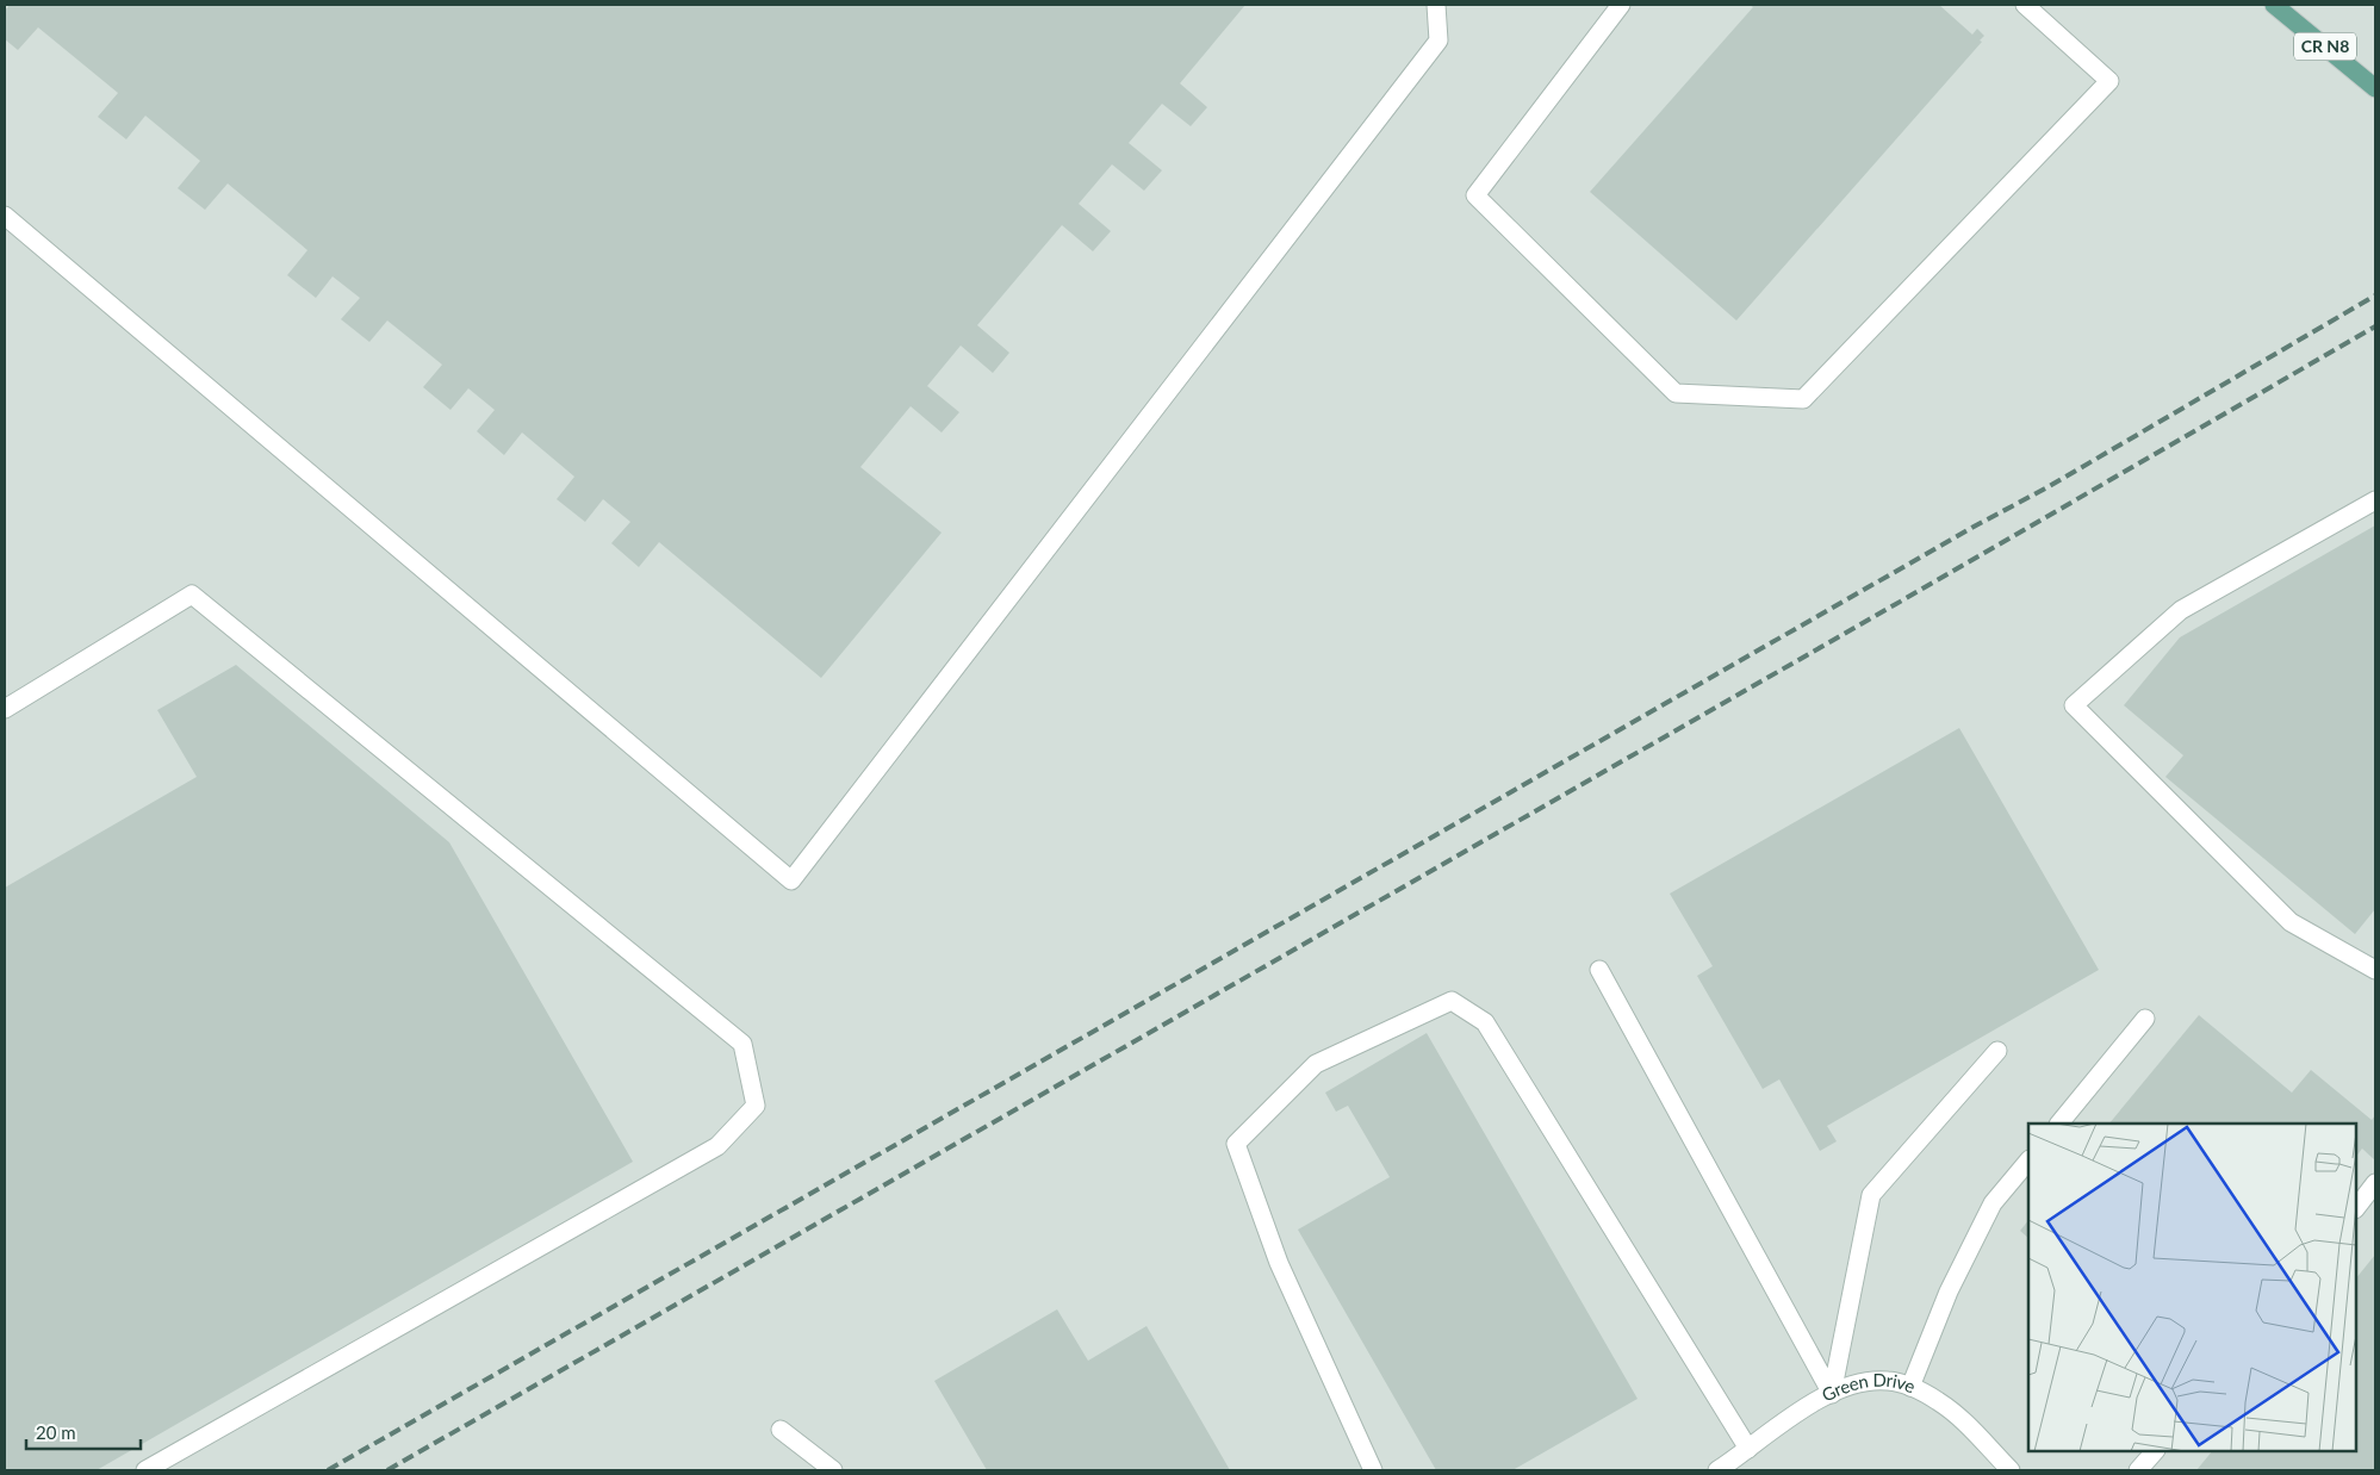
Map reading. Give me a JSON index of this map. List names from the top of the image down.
{
  "streets": {
    "main road": ["CR N8"],
    "street": ["Green Drive"]
  },
  "scale_bar": "20 m"
}
